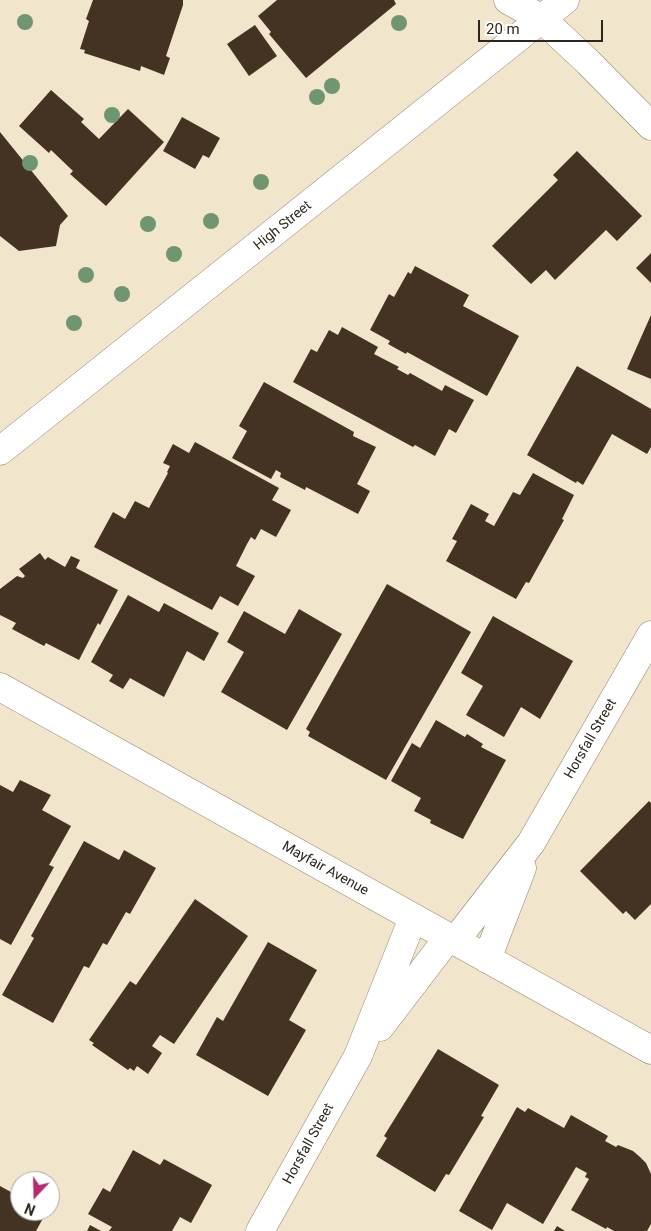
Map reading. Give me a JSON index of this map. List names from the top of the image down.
{
  "streets": {
    "street": ["High Street", "Horsfall Street", "Mayfair Avenue"]
  },
  "crossings": [
    ["Horsfall Street", "Mayfair Avenue"]
  ],
  "scale_bar": "20 m",
  "north": "bottom"
}
